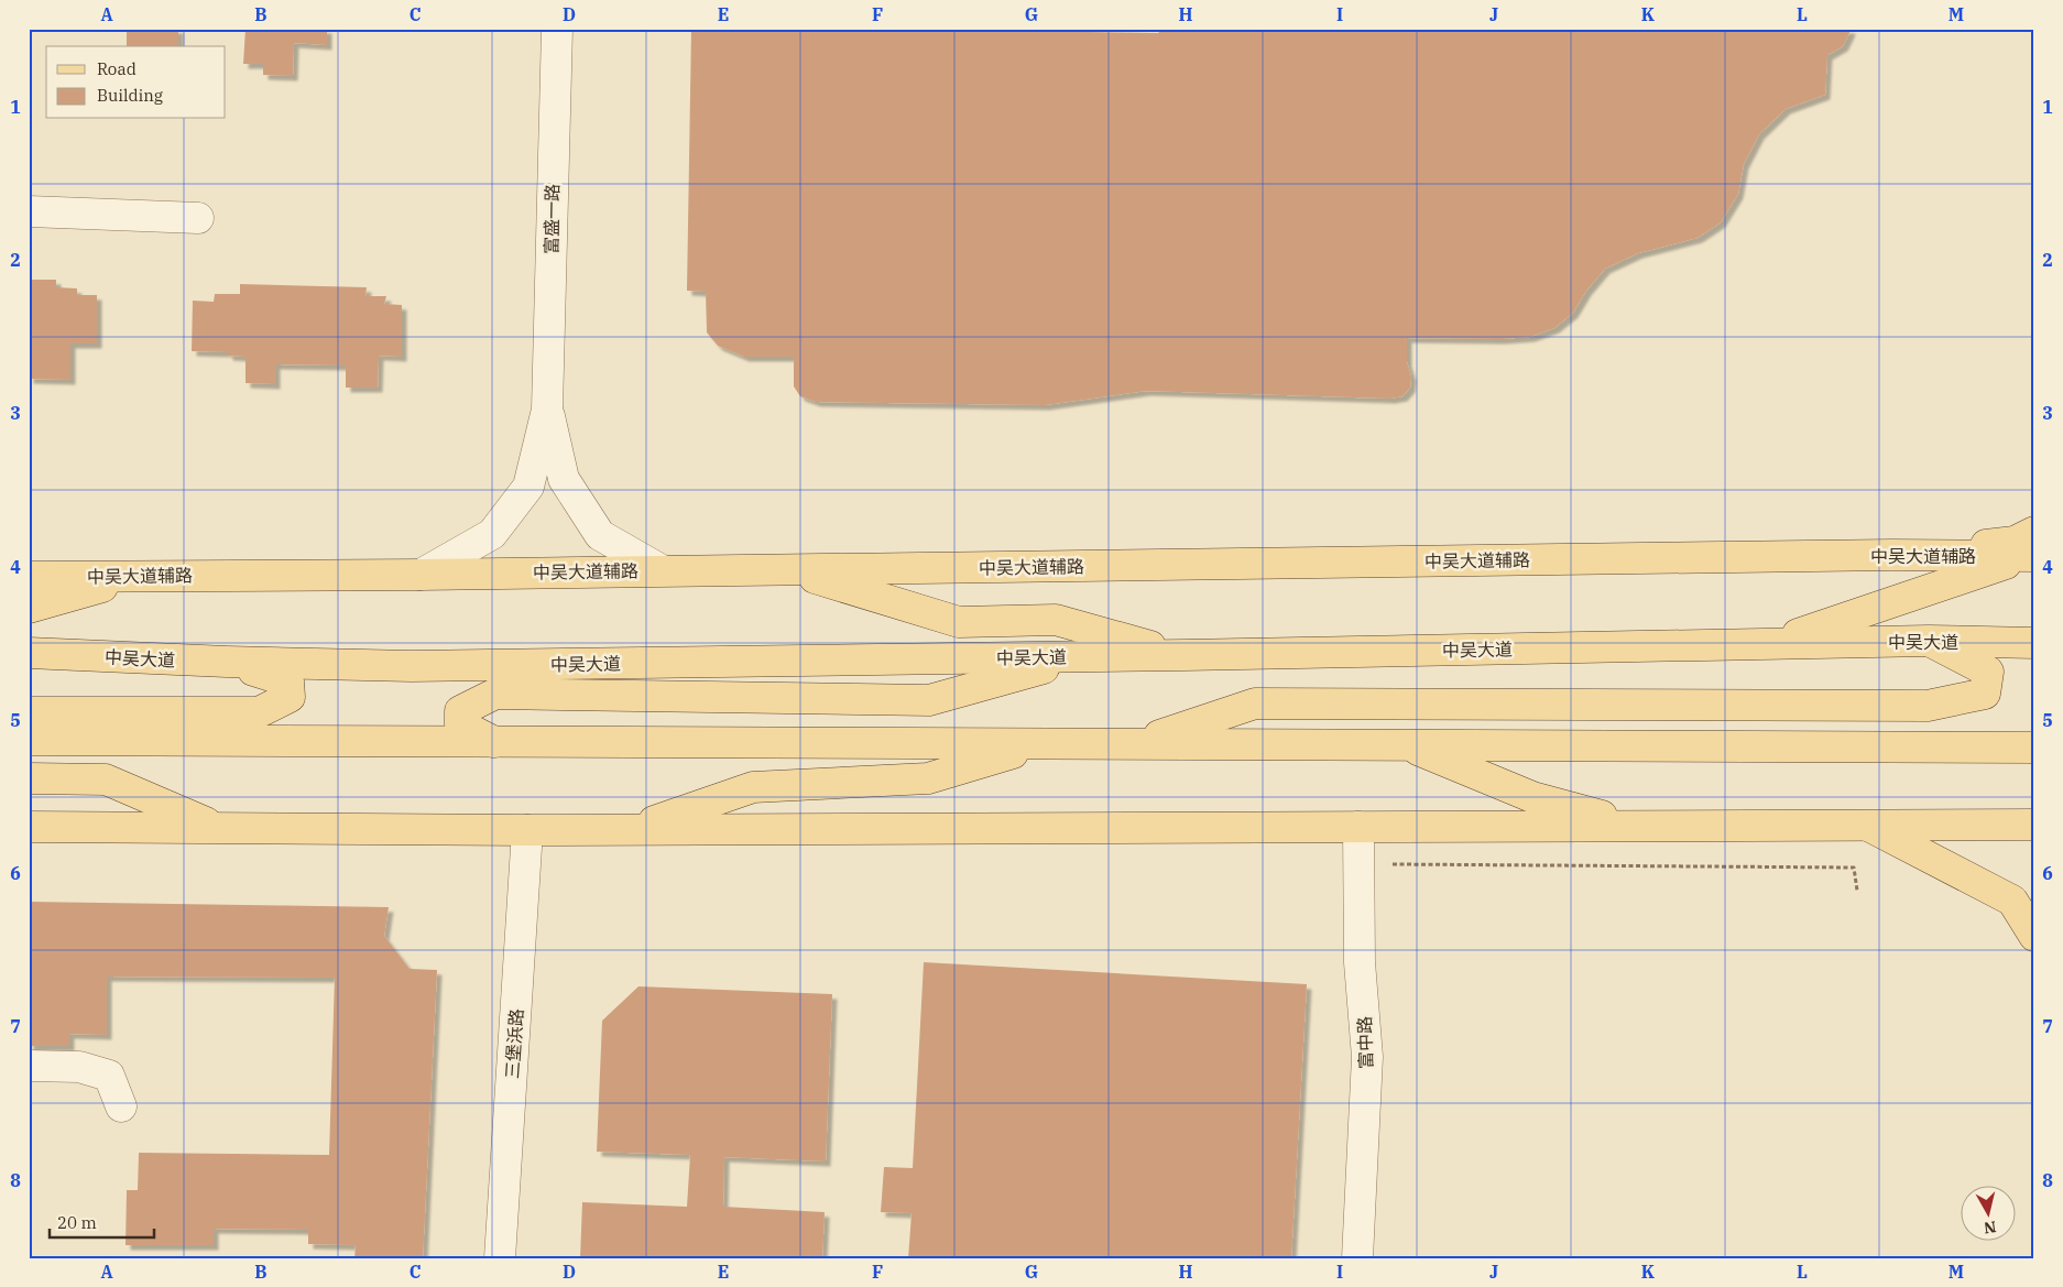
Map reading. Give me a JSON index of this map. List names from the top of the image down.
{
  "streets": {
    "main road": ["中吴大道辅路", "中吴大道"],
    "street": ["富盛一路", "富中路", "三堡浜路"]
  },
  "legend": ["Road", "Building"],
  "scale_bar": "20 m",
  "north": "bottom",
  "grid": {
    "columns": [
      "A",
      "B",
      "C",
      "D",
      "E",
      "F",
      "G",
      "H",
      "I",
      "J",
      "K",
      "L",
      "M"
    ],
    "rows": [
      "1",
      "2",
      "3",
      "4",
      "5",
      "6",
      "7",
      "8"
    ]
  }
}
